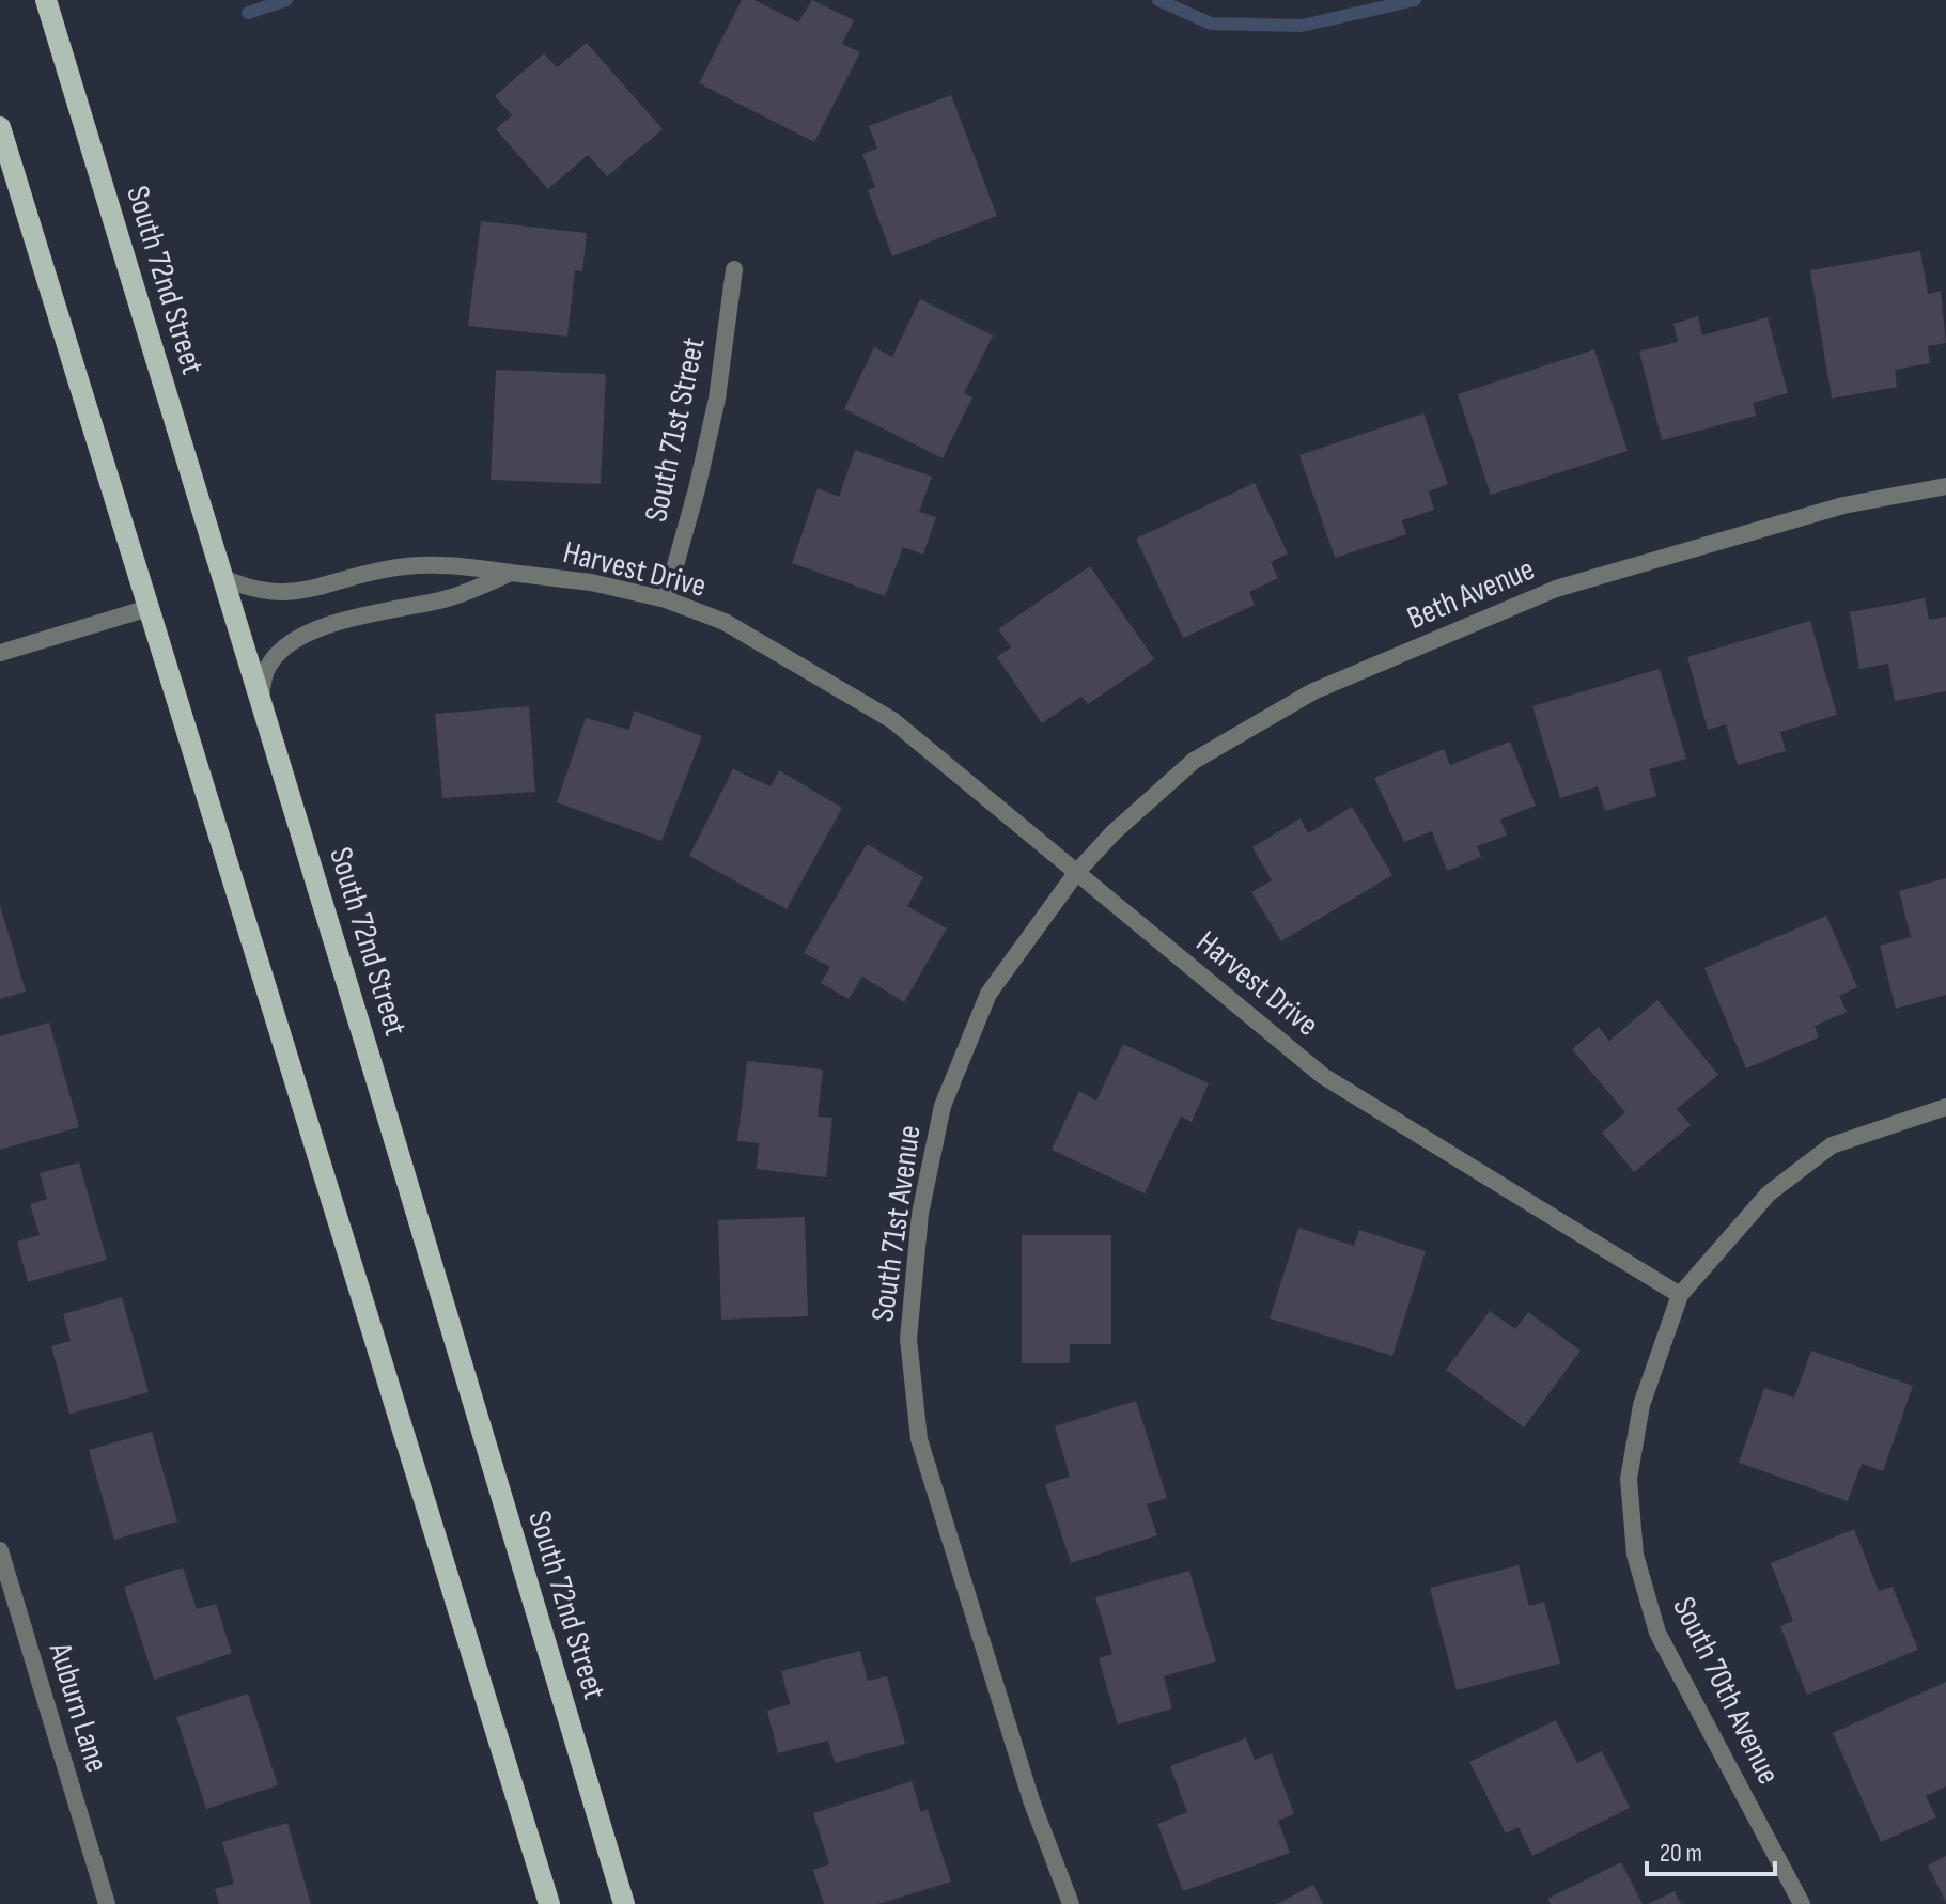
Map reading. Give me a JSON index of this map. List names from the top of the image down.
{
  "streets": {
    "main road": ["South 72nd Street"],
    "street": [
      "South 71st Street",
      "Harvest Drive",
      "Beth Avenue",
      "South 71st Avenue",
      "South 70th Avenue",
      "Auburn Lane"
    ]
  },
  "crossings": [
    ["South 72nd Street", "Harvest Drive"],
    ["South 71st Street", "Harvest Drive"],
    ["Harvest Drive", "Beth Avenue"],
    ["Harvest Drive", "South 71st Avenue"],
    ["Harvest Drive", "South 70th Avenue"],
    ["Beth Avenue", "South 71st Avenue"]
  ],
  "scale_bar": "20 m"
}
